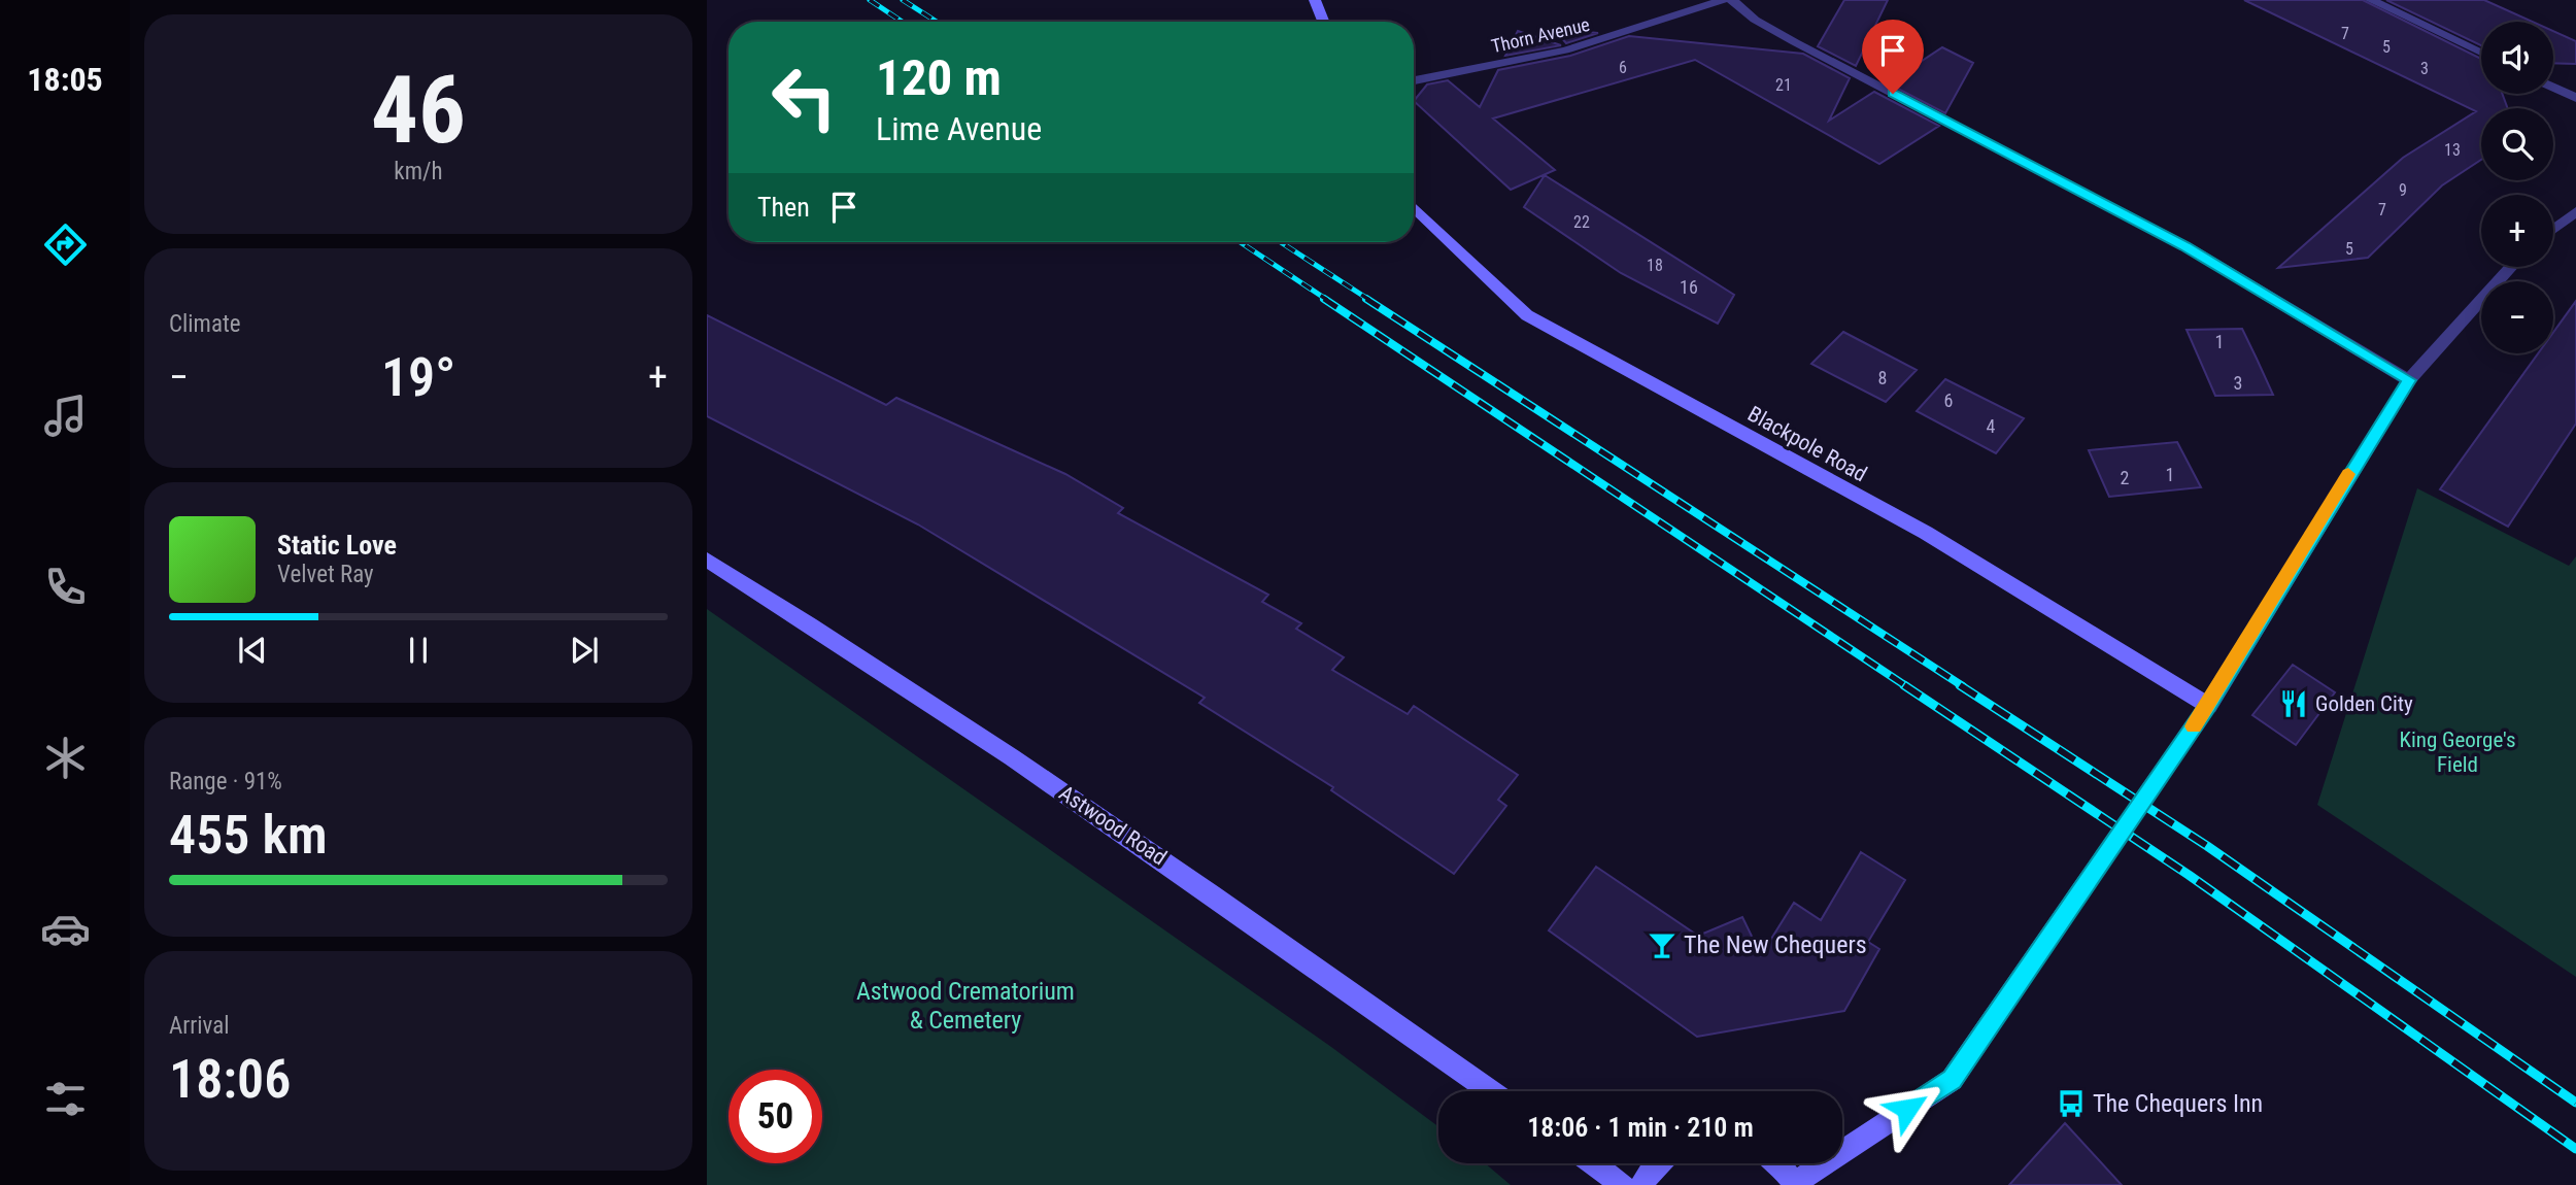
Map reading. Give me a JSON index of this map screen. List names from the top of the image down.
{
  "streets": {
    "main road": ["Blackpole Road", "Astwood Road"],
    "street": ["Thorn Avenue"]
  },
  "parks": ["King George's Field", "Astwood Crematorium & Cemetery"],
  "places": {
    "restaurant": ["Golden City"],
    "bar": ["The New Chequers"],
    "bus stop": ["The Chequers Inn"]
  },
  "house_numbers": [
    "7",
    "5",
    "6",
    "3",
    "21",
    "13",
    "9",
    "7",
    "22",
    "5",
    "18",
    "16",
    "1",
    "8",
    "3",
    "6",
    "4",
    "1",
    "2"
  ],
  "page": {
    "tabs": "18:05",
    "tile": [
      ["46", "km/h"],
      "Climate",
      ["Range · 91%", "455 km"],
      ["Arrival", "18:06"]
    ],
    "map_buttons": ["+", "−"],
    "turn": ["120 m", "Lime Avenue"],
    "then": "Then",
    "heat": ["−", "19°", "+"],
    "song": ["Static Love", "Velvet Ray"],
    "limit": "50",
    "trip": "18:06 · 1 min · 210 m"
  }
}
